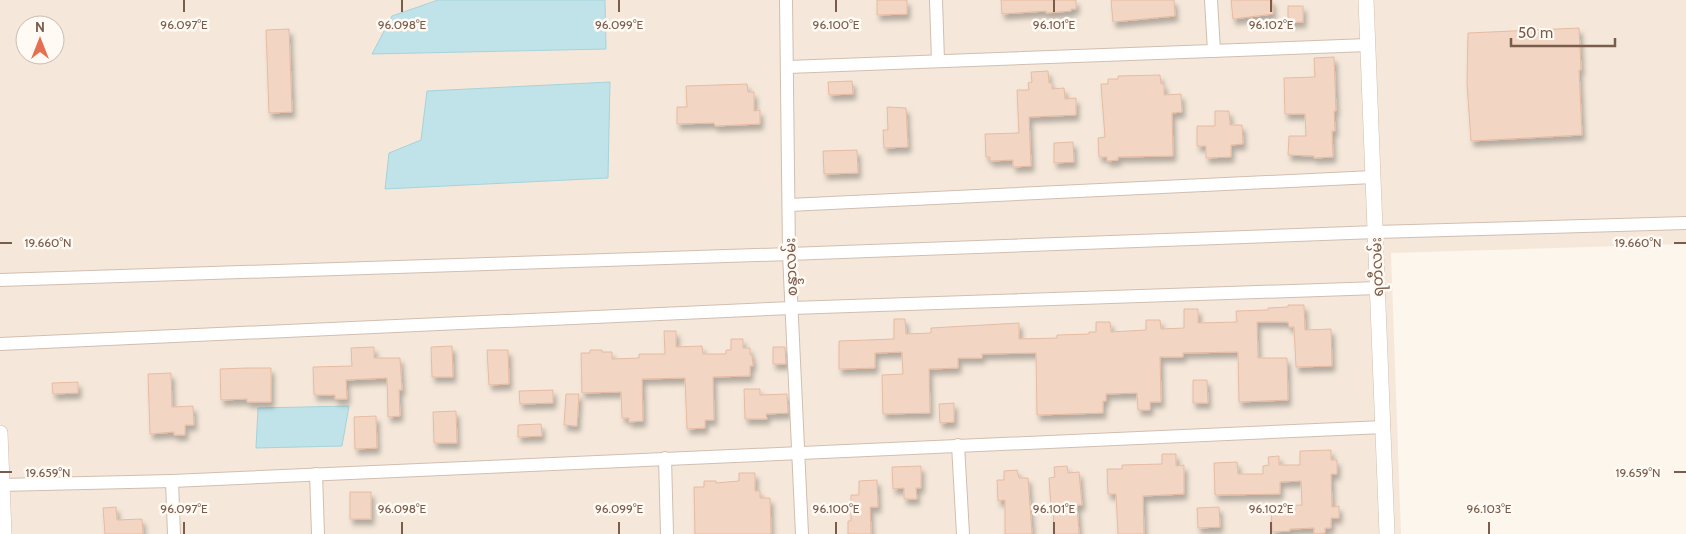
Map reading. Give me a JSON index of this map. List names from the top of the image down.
{
  "streets": {
    "street": ["စန္ဒာလမ်း", "ရတီလမ်း"]
  },
  "scale_bar": "50 m",
  "north": "top",
  "coordinates": [
    "96.097°E",
    "96.098°E",
    "96.099°E",
    "96.100°E",
    "96.101°E",
    "96.102°E",
    "19.660°N",
    "19.659°N",
    "96.103°E"
  ]
}
